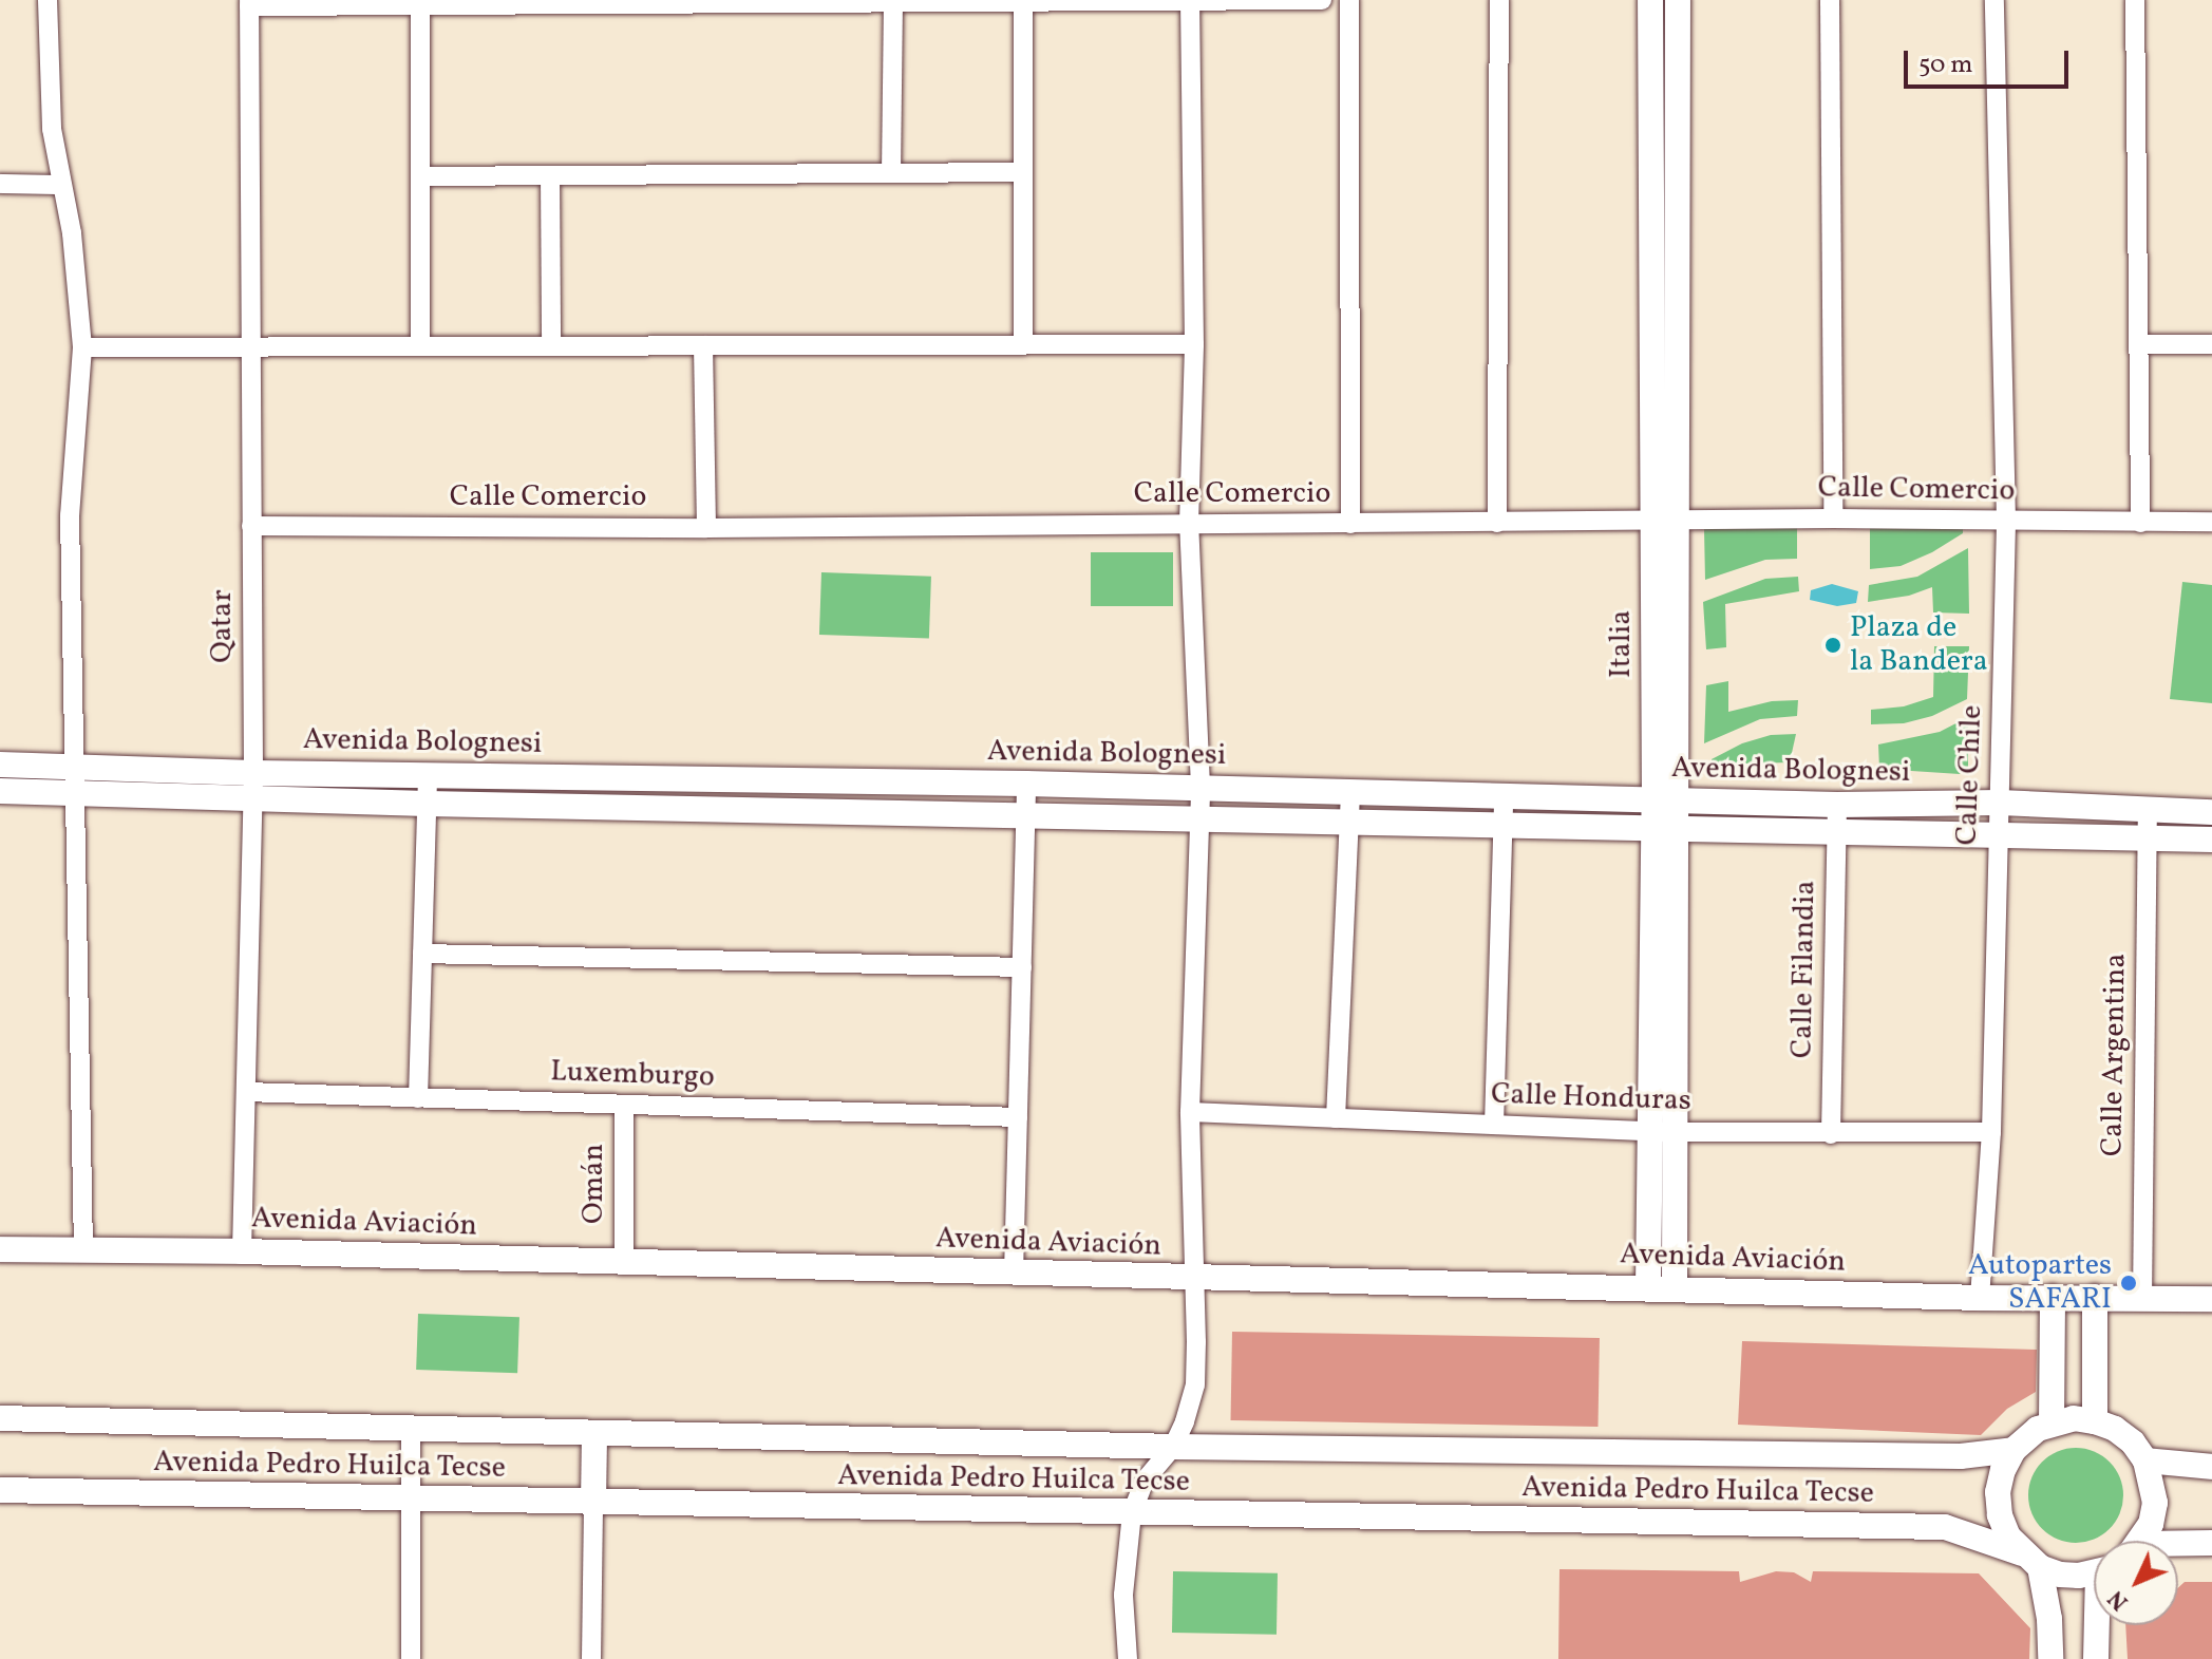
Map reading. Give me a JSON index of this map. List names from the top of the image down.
{
  "streets": {
    "street": [
      "Calle Comercio",
      "Qatar",
      "Italia",
      "Avenida Bolognesi",
      "Calle Chile",
      "Calle Filandia",
      "Calle Argentina",
      "Luxemburgo",
      "Calle Honduras",
      "Omán",
      "Avenida Aviación",
      "Avenida Pedro Huilca Tecse"
    ]
  },
  "crossings": [
    ["Calle Comercio", "Qatar"],
    ["Calle Comercio", "Italia"],
    ["Calle Comercio", "Calle Chile"],
    ["Qatar", "Avenida Bolognesi"],
    ["Qatar", "Luxemburgo"],
    ["Qatar", "Avenida Aviación"],
    ["Italia", "Avenida Bolognesi"],
    ["Italia", "Calle Honduras"],
    ["Italia", "Avenida Aviación"],
    ["Avenida Bolognesi", "Calle Chile"],
    ["Avenida Bolognesi", "Calle Filandia"],
    ["Avenida Bolognesi", "Calle Argentina"],
    ["Calle Chile", "Calle Honduras"],
    ["Calle Chile", "Avenida Aviación"],
    ["Calle Filandia", "Calle Honduras"],
    ["Calle Argentina", "Avenida Aviación"],
    ["Luxemburgo", "Omán"],
    ["Omán", "Avenida Aviación"]
  ],
  "places": ["Plaza de la Bandera", "Autopartes SAFARI"],
  "scale_bar": "50 m",
  "north": "bottom left"
}
